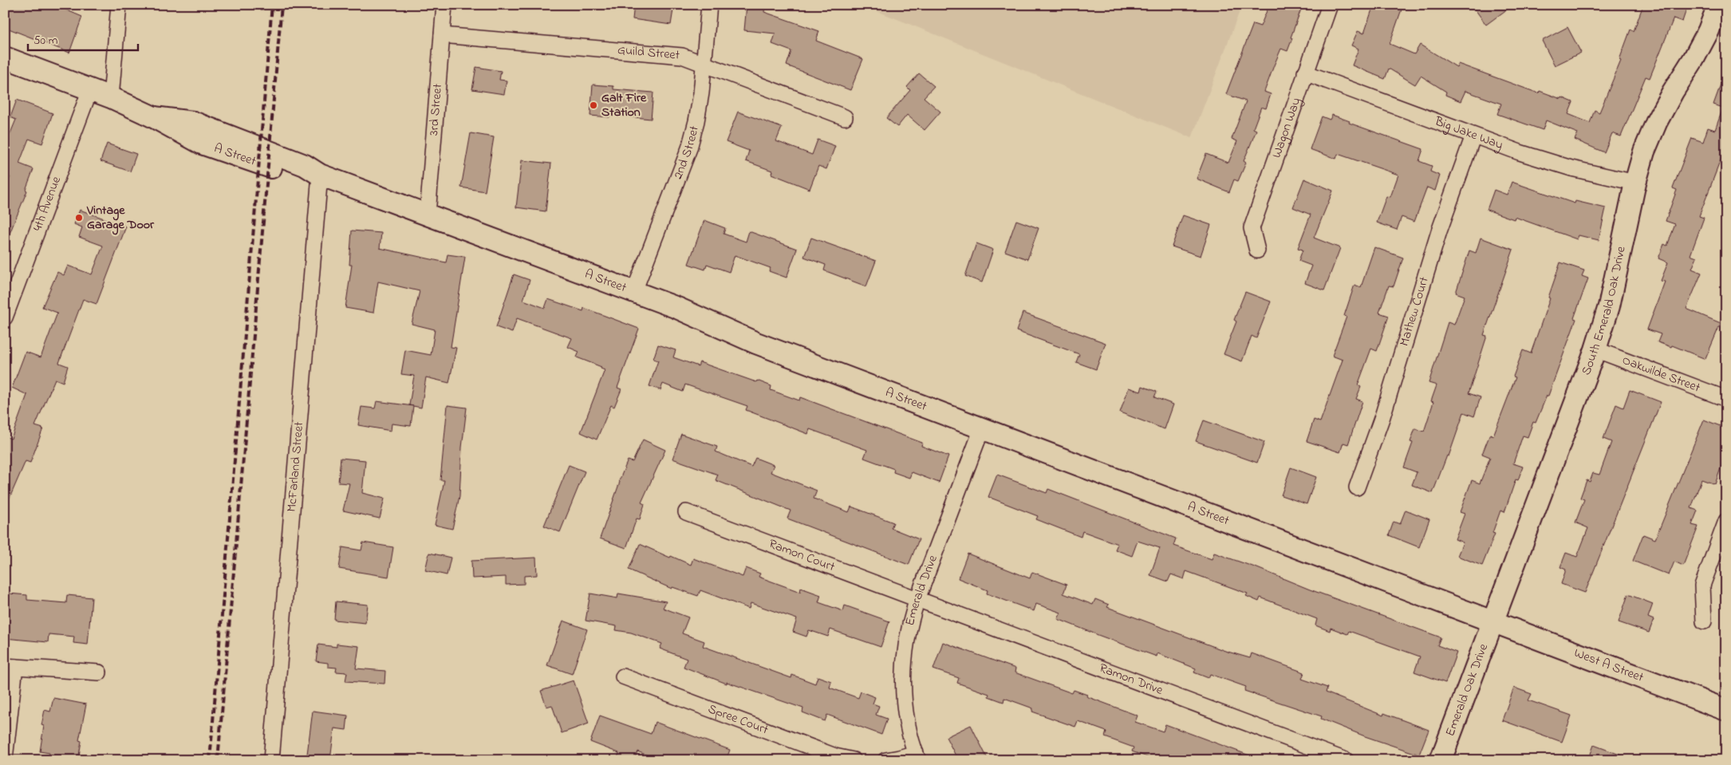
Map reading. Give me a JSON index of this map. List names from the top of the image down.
{
  "streets": {
    "street": [
      "Guild Street",
      "3rd Street",
      "Wagon Way",
      "Big Jake Way",
      "2nd Street",
      "A Street",
      "4th Avenue",
      "Mathew Court",
      "South Emerald Oak Drive",
      "Oakwilde Street",
      "McFarland Street",
      "Ramon Court",
      "Emerald Drive",
      "West A Street",
      "Ramon Drive",
      "Emerald Oak Drive",
      "Spree Court"
    ]
  },
  "crossings": [
    ["Guild Street", "3rd Street"],
    ["Guild Street", "2nd Street"],
    ["3rd Street", "A Street"],
    ["Wagon Way", "Big Jake Way"],
    ["Big Jake Way", "Mathew Court"],
    ["Big Jake Way", "South Emerald Oak Drive"],
    ["2nd Street", "A Street"],
    ["A Street", "4th Avenue"],
    ["A Street", "South Emerald Oak Drive"],
    ["A Street", "McFarland Street"],
    ["A Street", "Emerald Drive"],
    ["A Street", "West A Street"],
    ["A Street", "Emerald Oak Drive"],
    ["South Emerald Oak Drive", "Oakwilde Street"],
    ["South Emerald Oak Drive", "West A Street"],
    ["South Emerald Oak Drive", "Emerald Oak Drive"],
    ["Ramon Court", "Emerald Drive"],
    ["Ramon Court", "Ramon Drive"],
    ["Emerald Drive", "Ramon Drive"],
    ["West A Street", "Emerald Oak Drive"]
  ],
  "places": ["Galt Fire Station", "Vintage Garage Door"],
  "scale_bar": "50 m"
}
